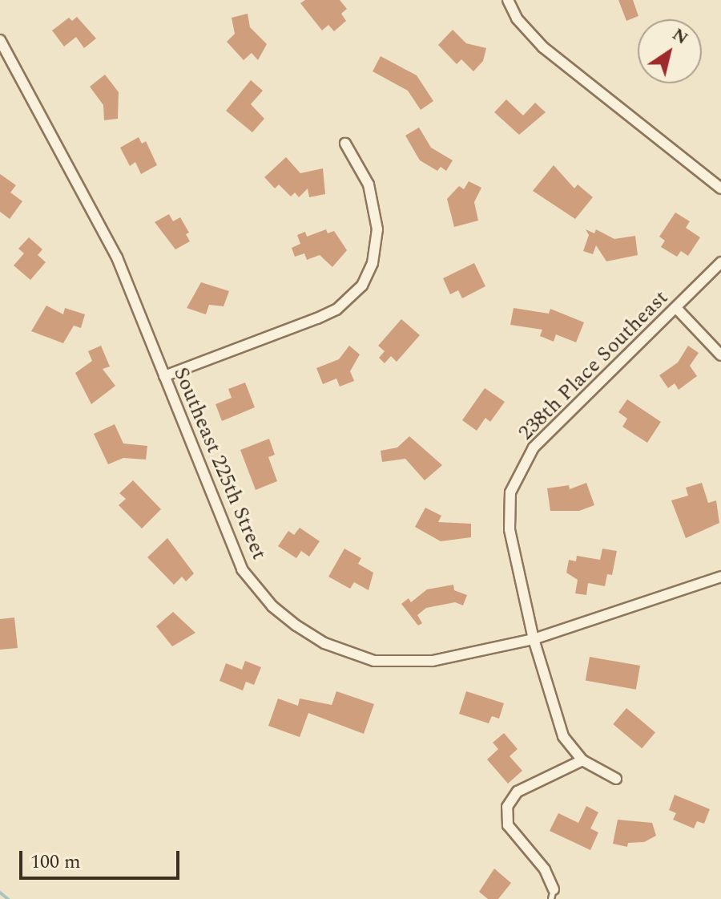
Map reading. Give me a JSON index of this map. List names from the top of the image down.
{
  "streets": {
    "street": ["238th Place Southeast", "Southeast 225th Street"]
  },
  "crossings": [
    ["238th Place Southeast", "Southeast 225th Street"]
  ],
  "scale_bar": "100 m",
  "north": "top right"
}
